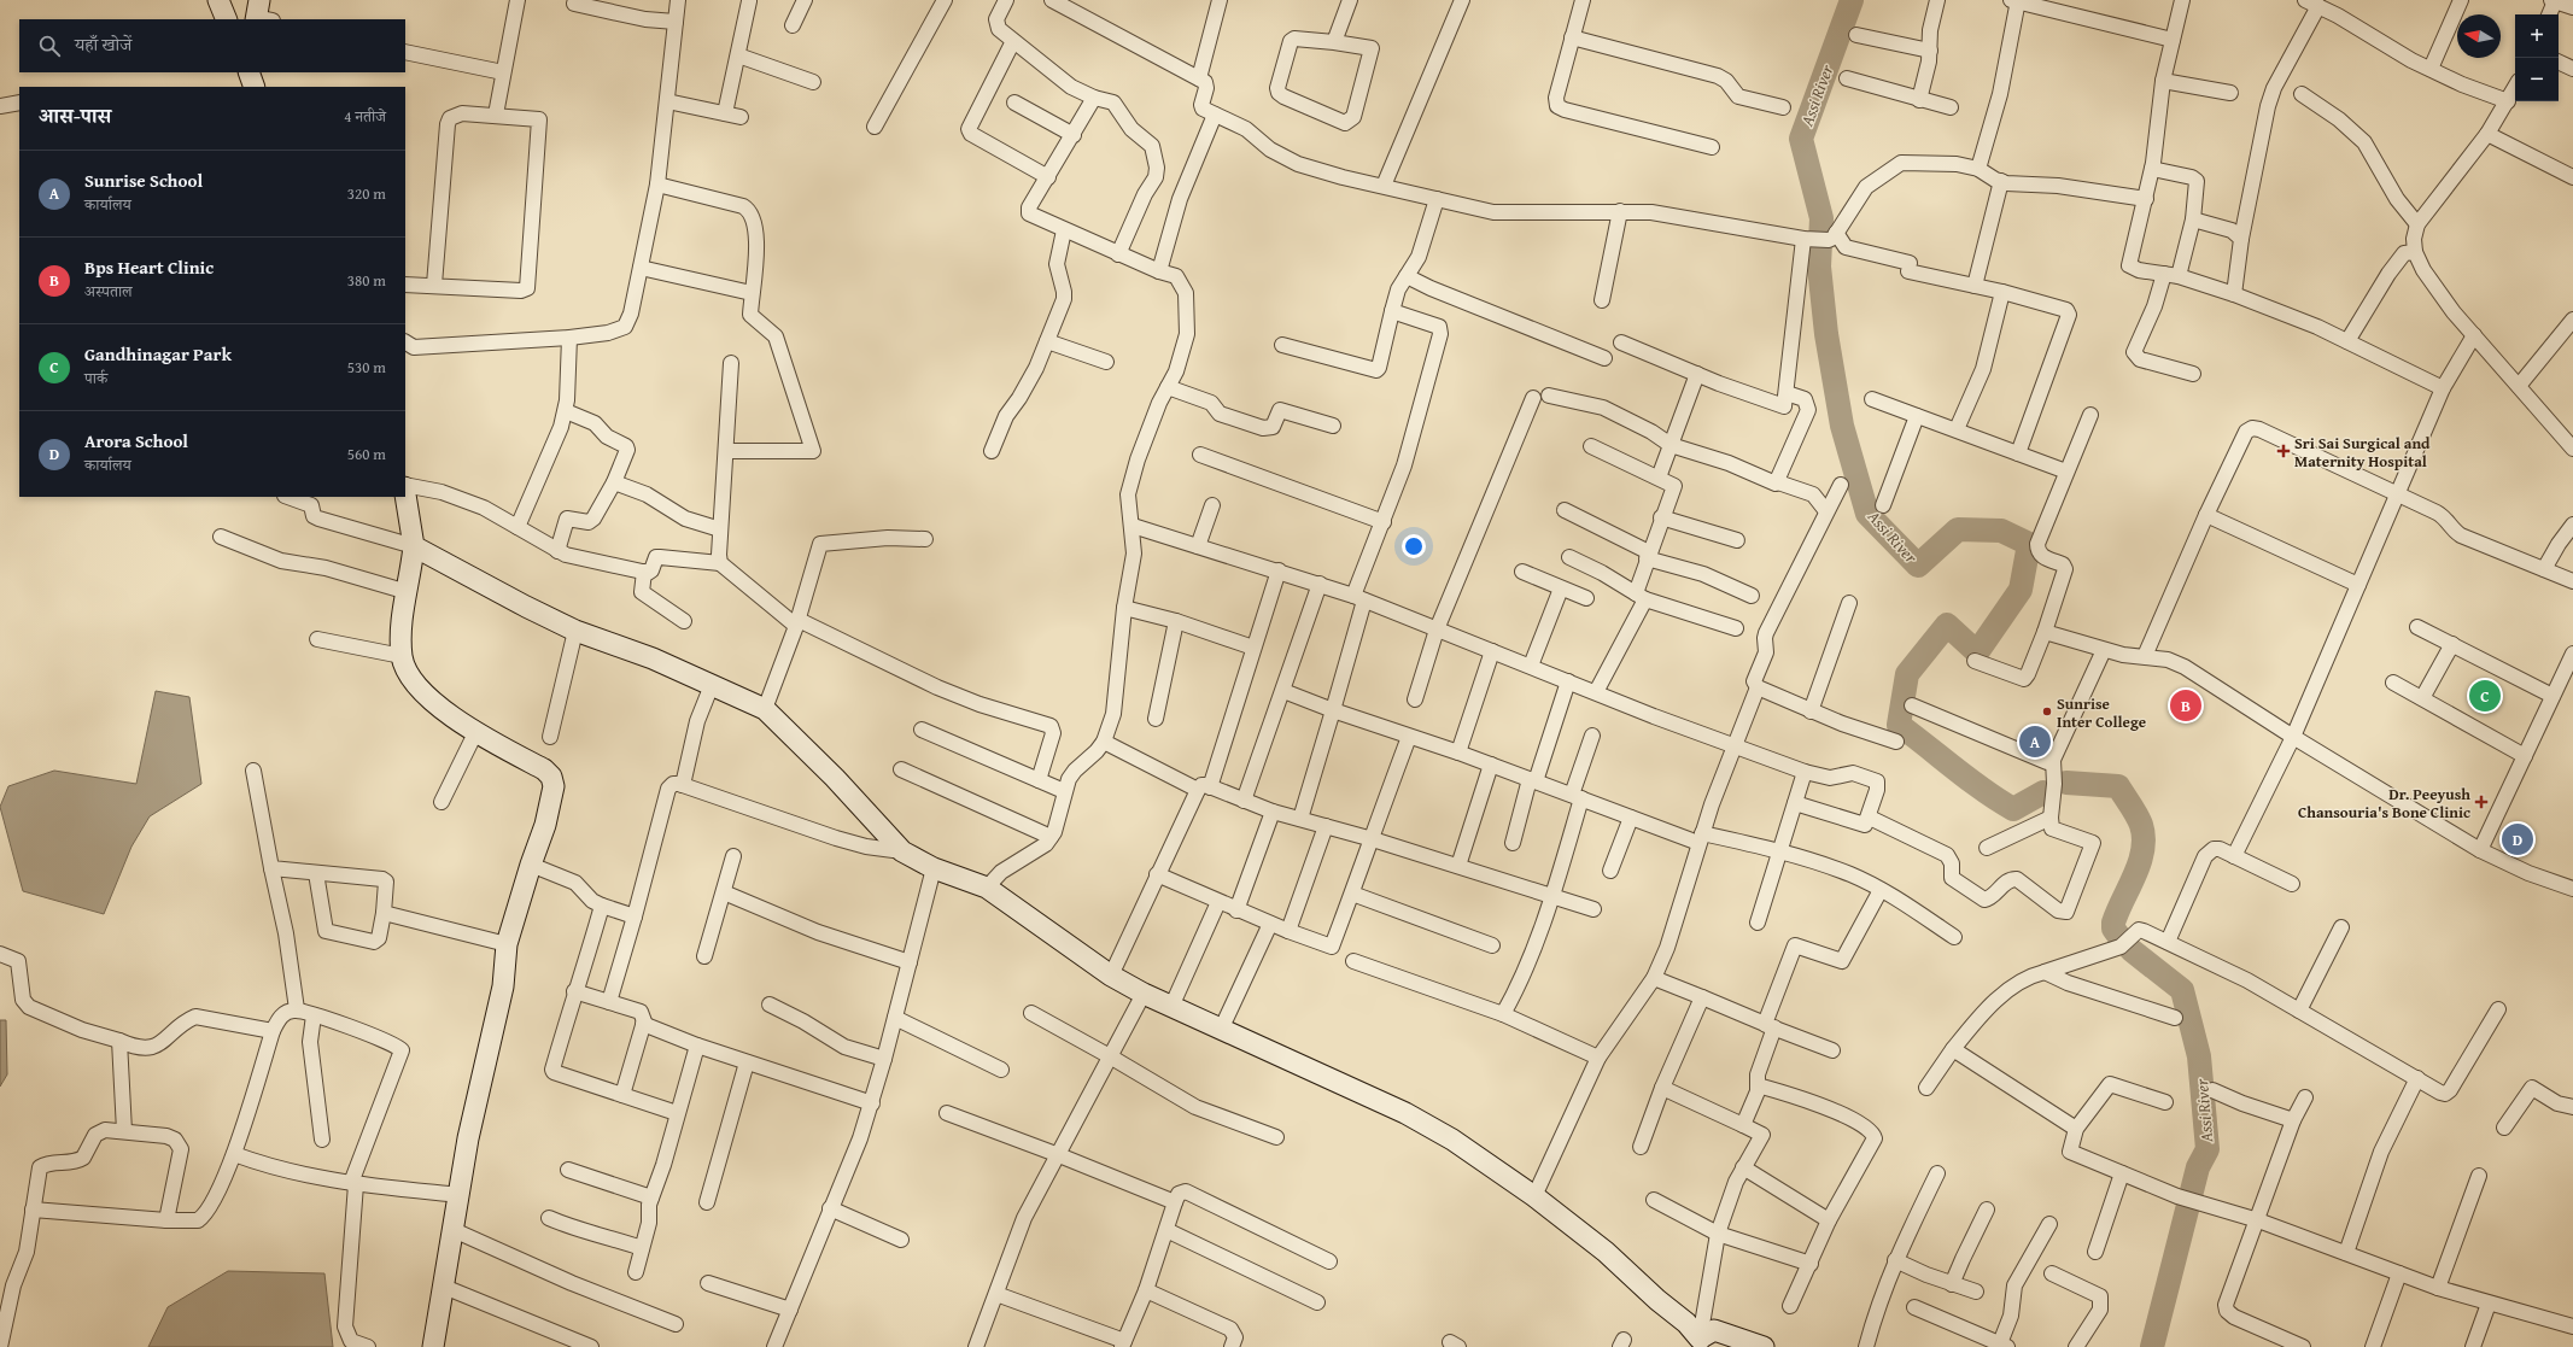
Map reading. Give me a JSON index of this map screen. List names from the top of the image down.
{
  "water": ["Assi River"],
  "places": {
    "health": ["Sri Sai Surgical and Maternity Hospital", "Dr. Peeyush Chansouria's Bone Clinic"],
    "other": ["Sunrise Inter College"]
  },
  "north": "left",
  "page": {
    "map_buttons": ["+", "−"],
    "search": "यहाँ खोजें",
    "heading": ["आस-पास", "4 नतीजे"],
    "list": [
      {
        "mark": "A",
        "name": "Sunrise School",
        "note": "कार्यालय",
        "value": "320 m"
      },
      {
        "mark": "B",
        "name": "Bps Heart Clinic",
        "note": "अस्पताल",
        "value": "380 m"
      },
      {
        "mark": "C",
        "name": "Gandhinagar Park",
        "note": "पार्क",
        "value": "530 m"
      },
      {
        "mark": "D",
        "name": "Arora School",
        "note": "कार्यालय",
        "value": "560 m"
      }
    ],
    "pins": [
      "C",
      "B",
      "A",
      "D"
    ]
  }
}
